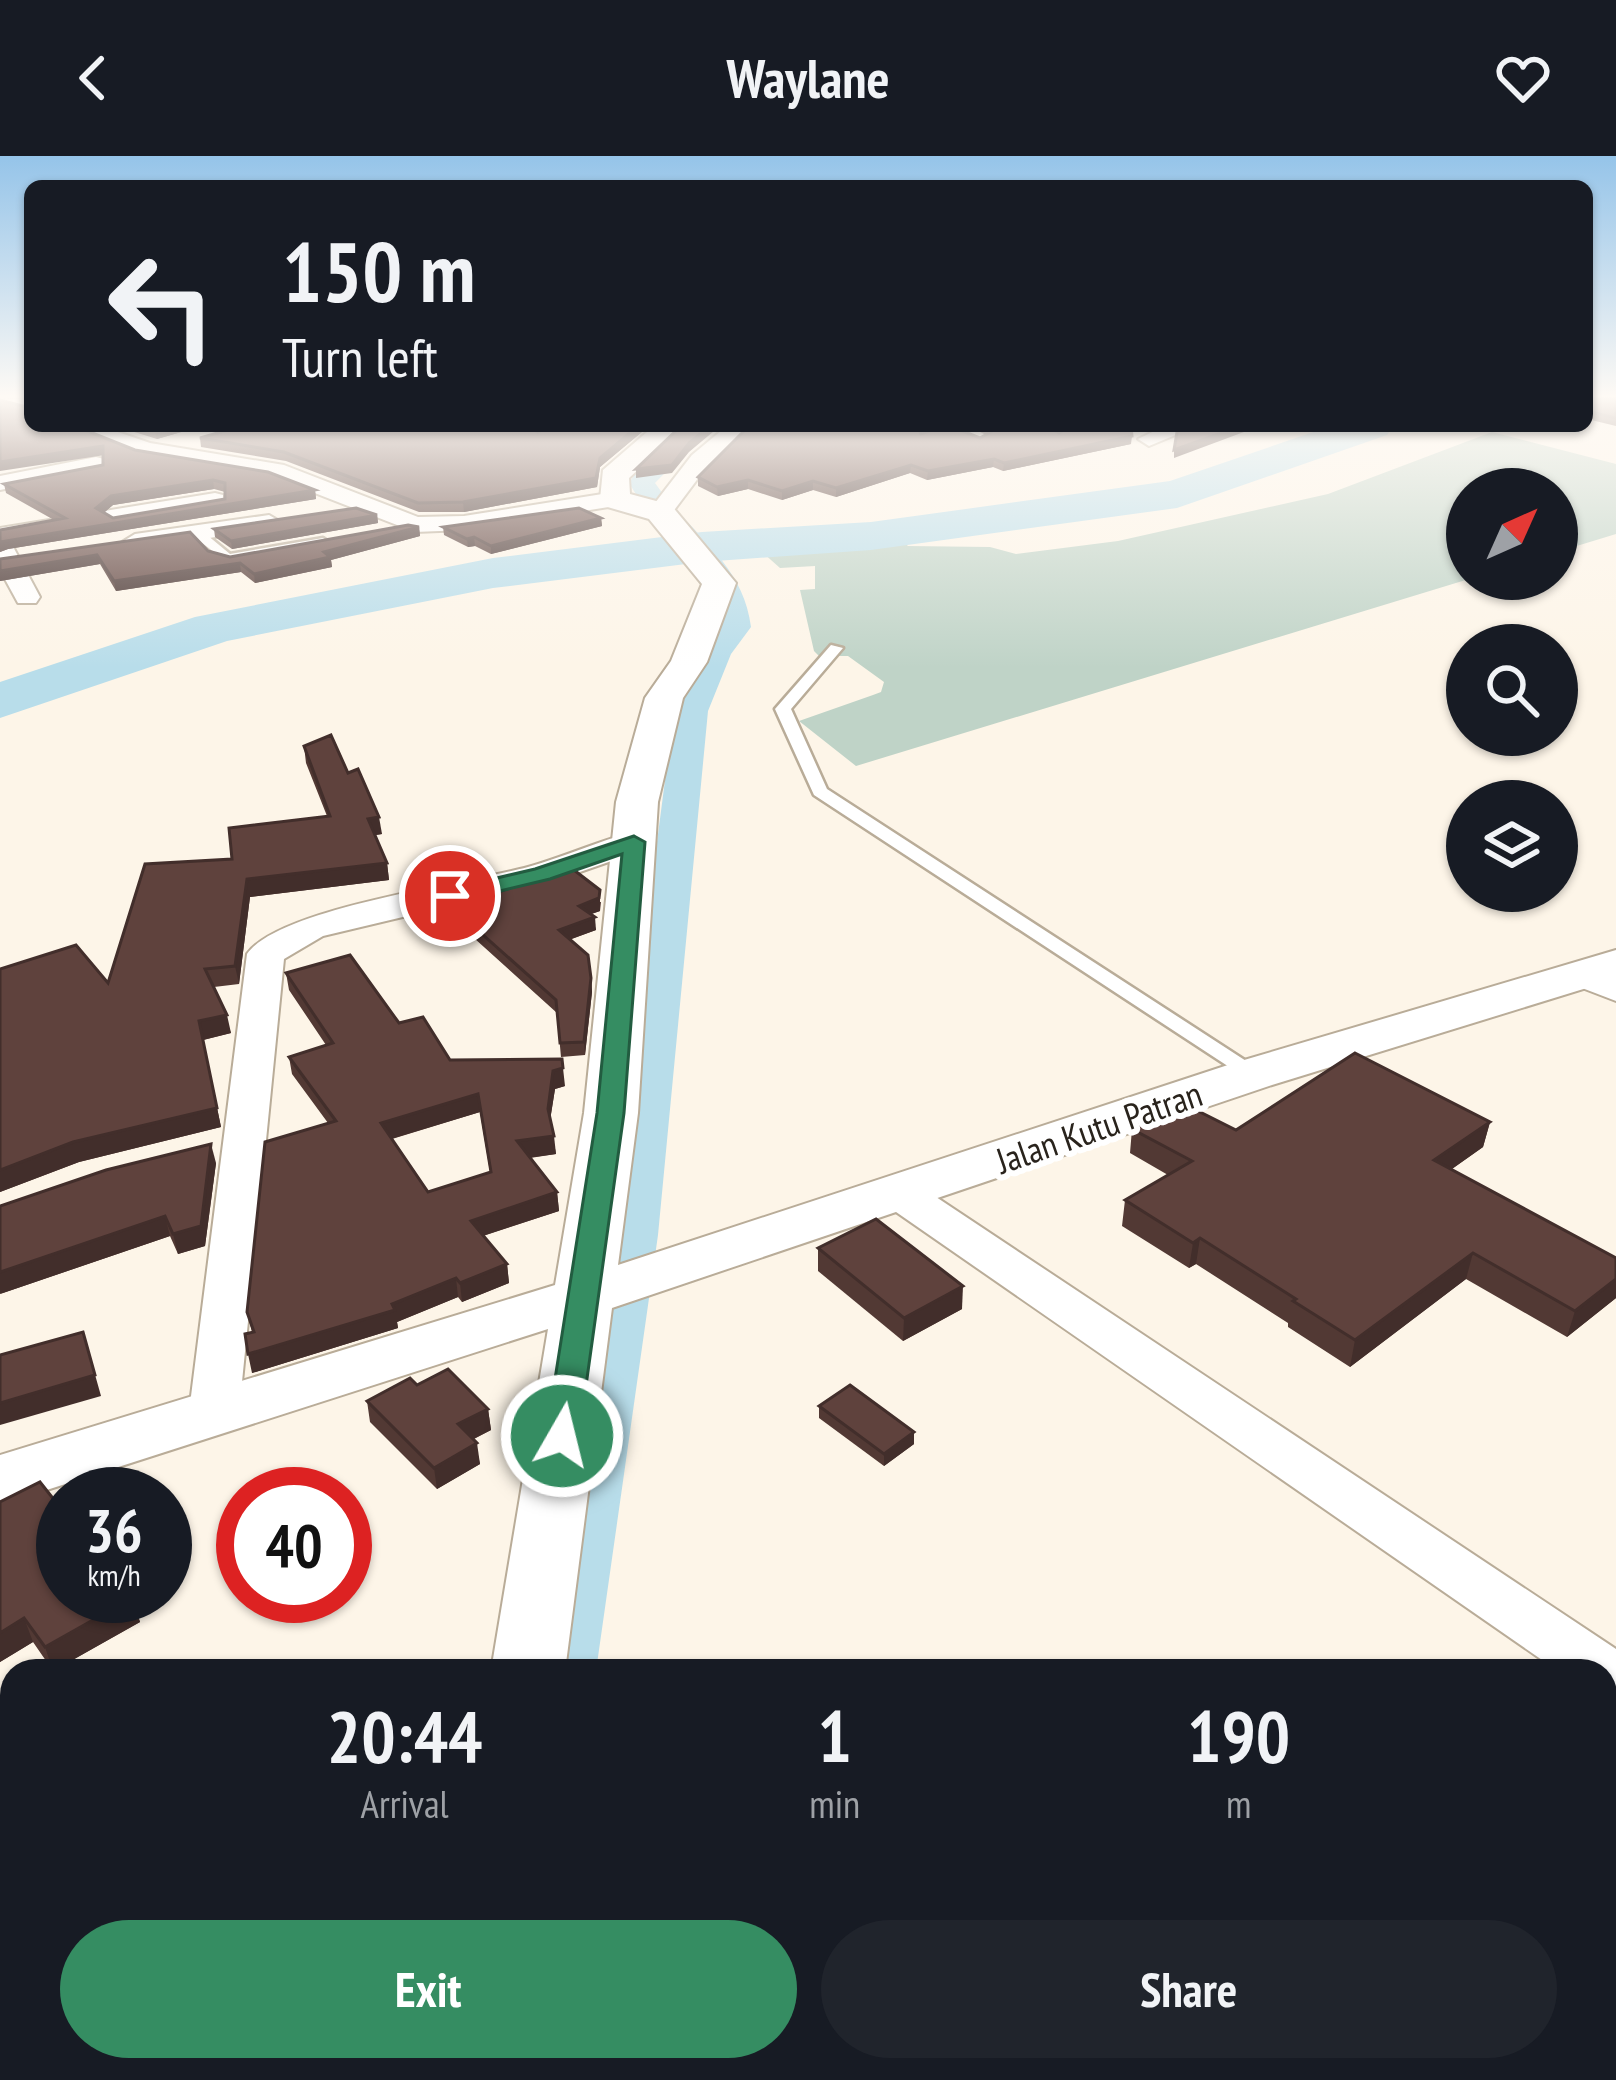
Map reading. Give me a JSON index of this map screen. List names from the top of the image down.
{
  "streets": {
    "street": ["Jalan Kutu Patran"]
  },
  "north": "top right",
  "page": {
    "header": "Waylane",
    "turn": ["150 m", "Turn left"],
    "speed": "36 km/h",
    "limit": "40",
    "eta": [
      "20:44",
      "Arrival",
      "1",
      "min",
      "190",
      "m"
    ],
    "buttons": ["Exit", "Share"]
  }
}
